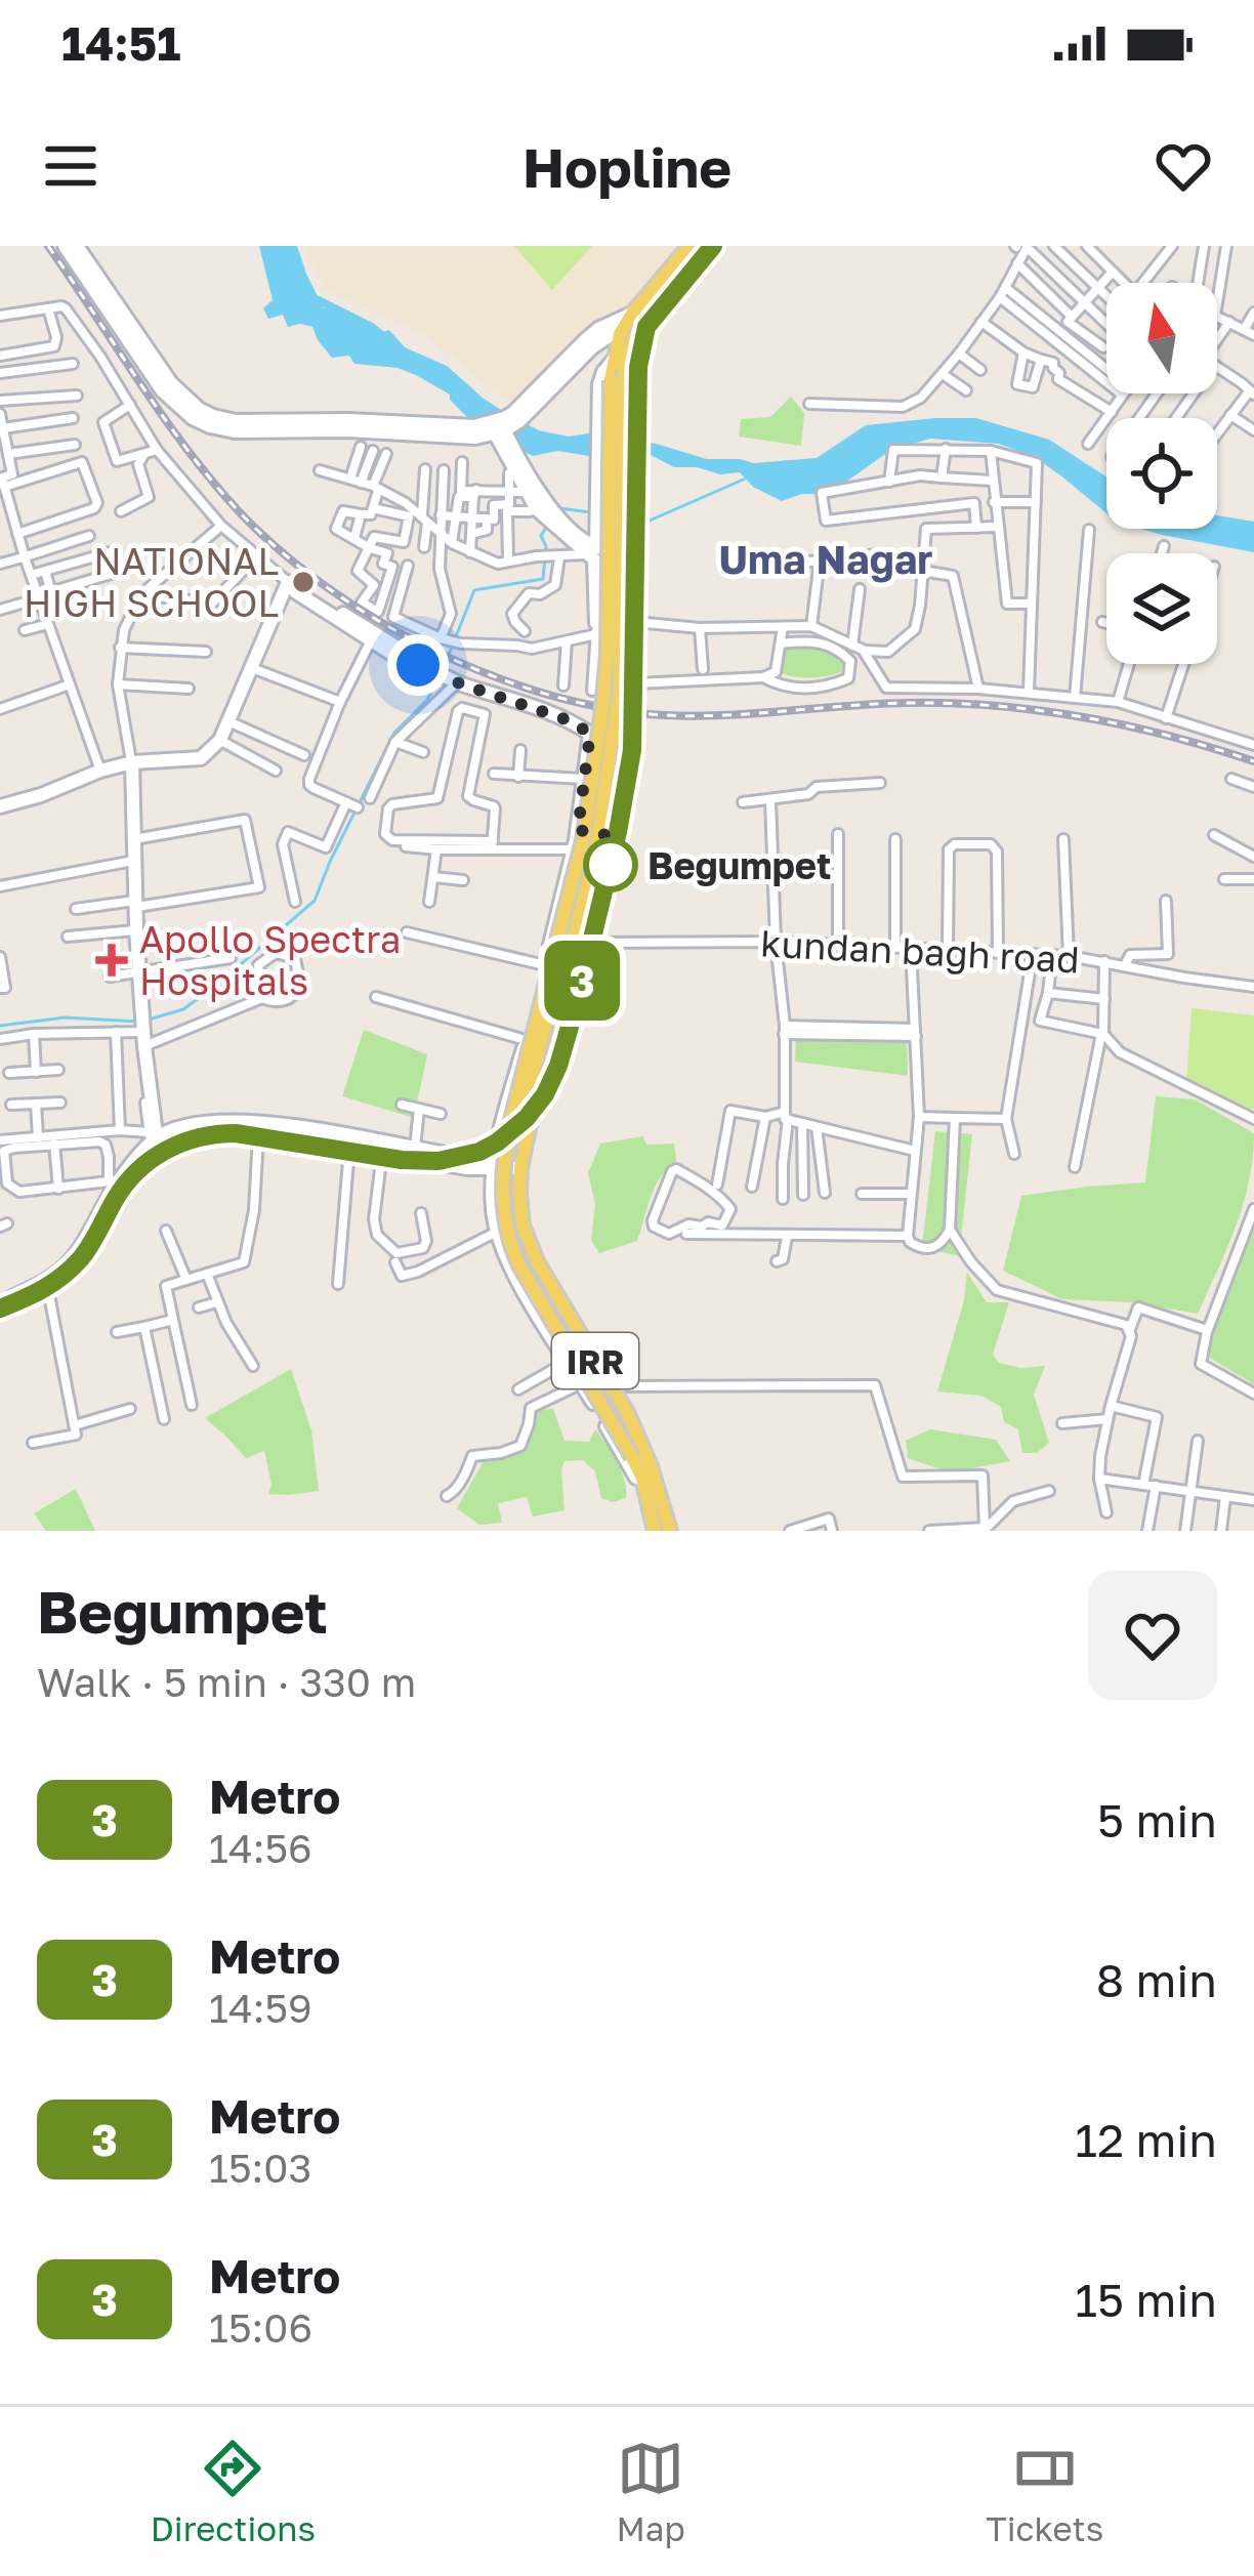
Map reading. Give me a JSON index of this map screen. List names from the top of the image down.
{
  "streets": {
    "main road": ["IRR"],
    "street": ["kundan bagh road"]
  },
  "districts": ["Uma Nagar"],
  "places": {
    "other": ["NATIONAL HIGH SCHOOL", "Begumpet"],
    "health": ["Apollo Spectra Hospitals"]
  },
  "lines": ["metro line 3"],
  "north": "top",
  "page": {
    "status": "14:51",
    "header": "Hopline",
    "on_map": "3",
    "heading": ["Begumpet", "Walk · 5 min · 330 m"],
    "list": [
      {
        "mark": "3",
        "name": "Metro",
        "note": "14:56",
        "value": "5 min"
      },
      {
        "mark": "3",
        "name": "Metro",
        "note": "14:59",
        "value": "8 min"
      },
      {
        "mark": "3",
        "name": "Metro",
        "note": "15:03",
        "value": "12 min"
      },
      {
        "mark": "3",
        "name": "Metro",
        "note": "15:06",
        "value": "15 min"
      }
    ],
    "tabs": ["Directions", "Map", "Tickets"]
  }
}
